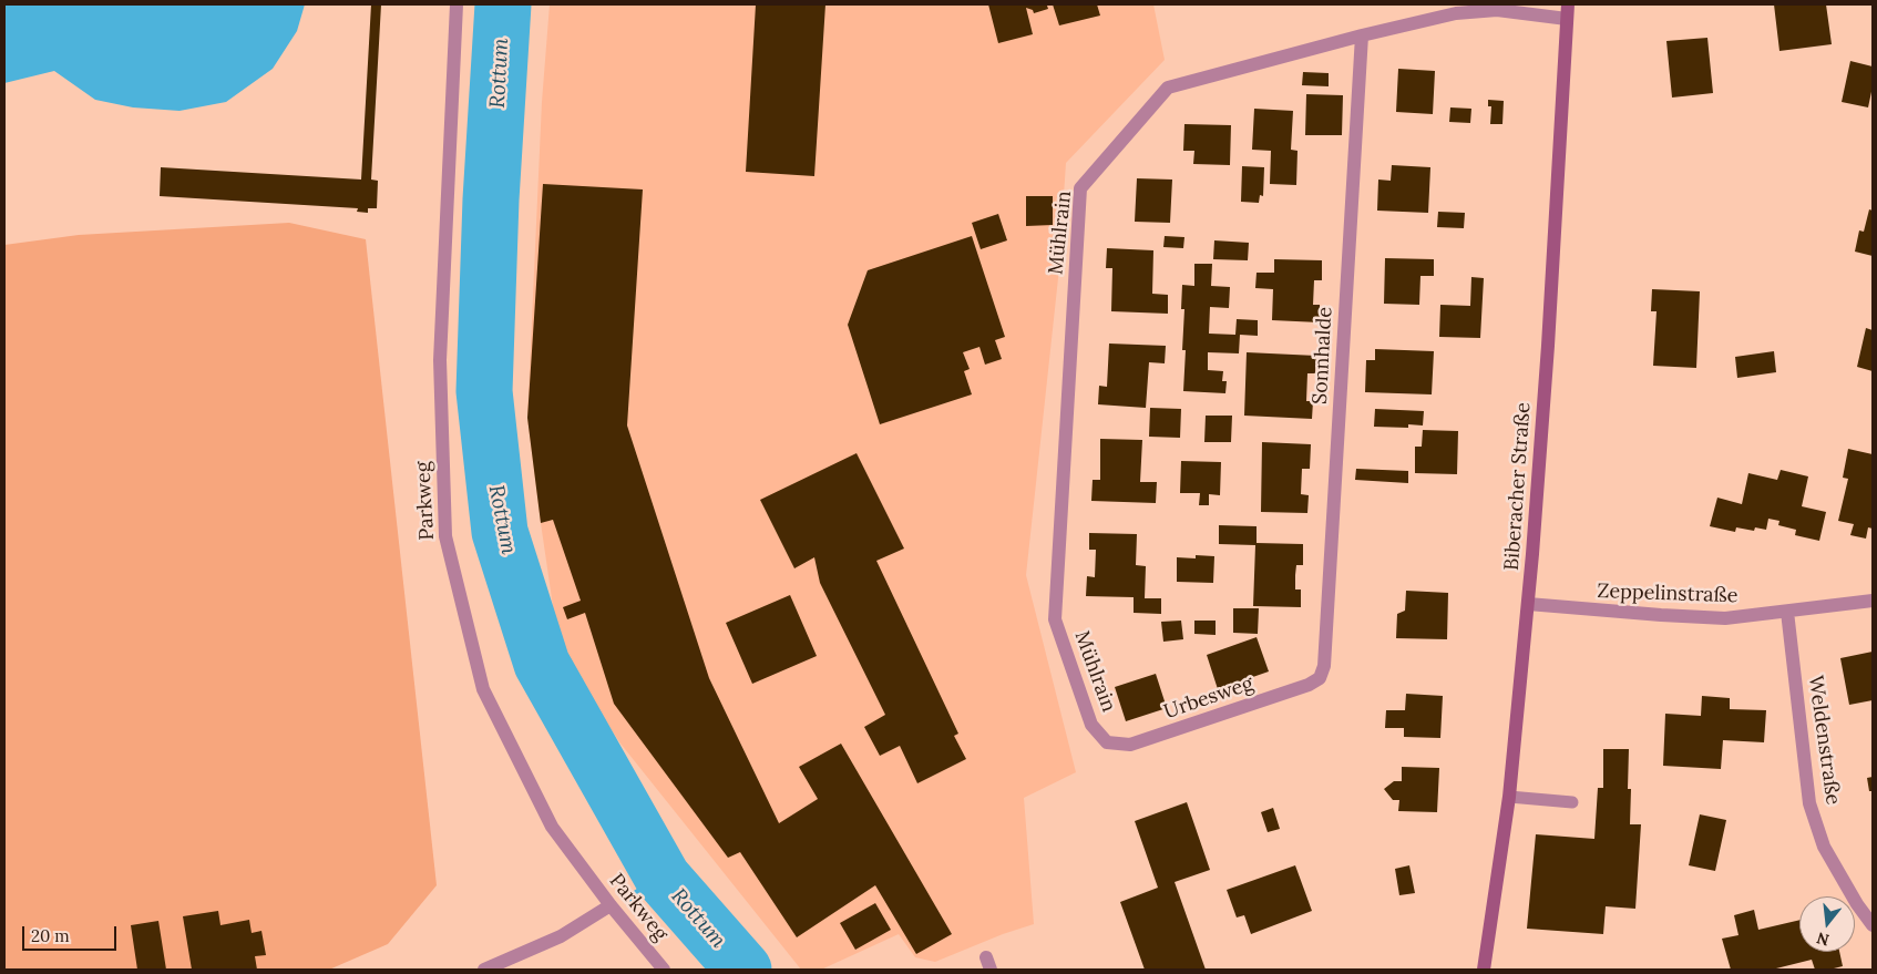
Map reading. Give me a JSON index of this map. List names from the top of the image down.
{
  "streets": {
    "main road": ["Biberacher Straße"],
    "street": [
      "Mühlrain",
      "Sonnhalde",
      "Parkweg",
      "Zeppelinstraße",
      "Urbesweg",
      "Weldenstraße"
    ]
  },
  "crossings": [
    ["Mühlrain", "Sonnhalde"],
    ["Mühlrain", "Biberacher Straße"],
    ["Mühlrain", "Urbesweg"],
    ["Sonnhalde", "Urbesweg"],
    ["Biberacher Straße", "Zeppelinstraße"],
    ["Zeppelinstraße", "Weldenstraße"]
  ],
  "water": ["Rottum"],
  "scale_bar": "20 m",
  "north": "bottom"
}
